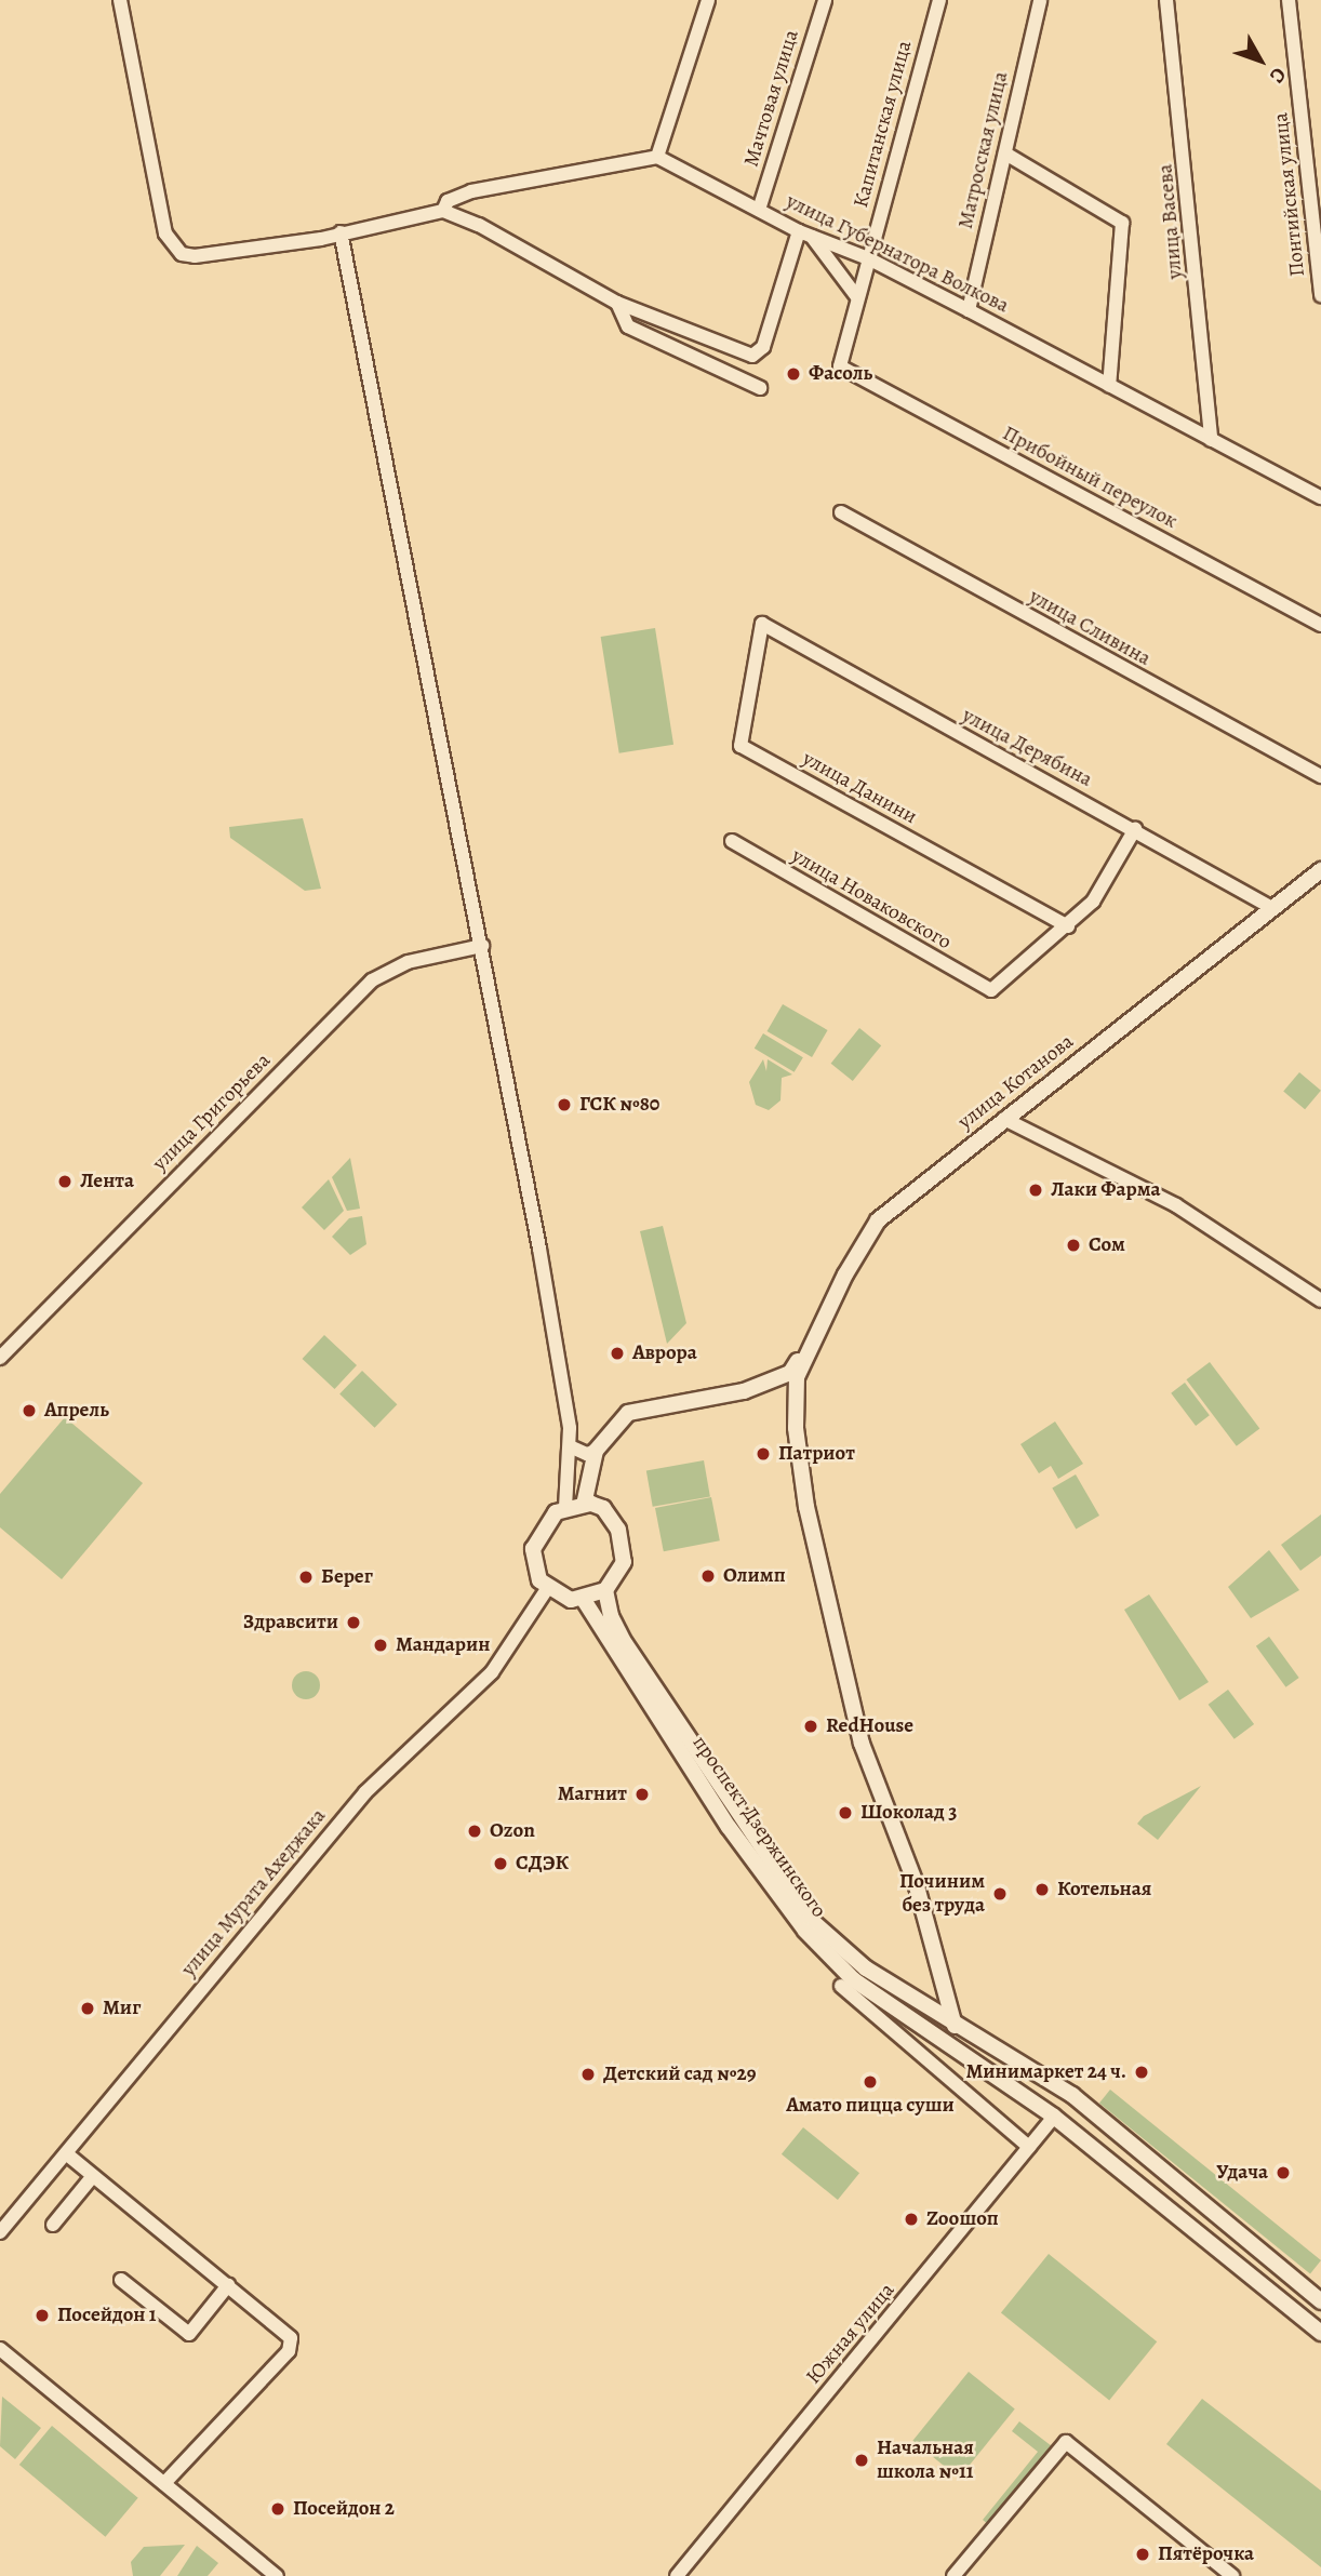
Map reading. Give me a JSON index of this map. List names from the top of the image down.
{
  "streets": {
    "street": [
      "Мачтовая улица",
      "Капитанская улица",
      "Матросская улица",
      "Понтийская улица",
      "улица Васева",
      "улица Губернатора Волкова",
      "Прибойный переулок",
      "улица Сливина",
      "улица Дерябина",
      "улица Данини",
      "улица Новаковского",
      "улица Котанова",
      "улица Григорьева",
      "проспект Дзержинского",
      "улица Мурата Ахеджака",
      "Южная улица"
    ]
  },
  "crossings": [
    ["Мачтовая улица", "улица Губернатора Волкова"],
    ["Капитанская улица", "улица Губернатора Волкова"],
    ["Капитанская улица", "Прибойный переулок"],
    ["Матросская улица", "улица Губернатора Волкова"],
    ["улица Васева", "улица Губернатора Волкова"],
    ["улица Дерябина", "улица Данини"],
    ["улица Дерябина", "улица Котанова"],
    ["улица Данини", "улица Новаковского"],
    ["проспект Дзержинского", "улица Мурата Ахеджака"],
    ["проспект Дзержинского", "Южная улица"]
  ],
  "places": [
    "Фасоль",
    "ГСК №80",
    "Лента",
    "Лаки Фарма",
    "Сом",
    "Аврора",
    "Апрель",
    "Патриот",
    "Олимп",
    "Берег",
    "Здравсити",
    "Мандарин",
    "RedHouse",
    "Магнит",
    "Шоколад 3",
    "Ozon",
    "СДЭК",
    "Котельная",
    "Починим без труда",
    "Миг",
    "Минимаркет 24 ч.",
    "Детский сад №29",
    "Амато пицца суши",
    "Удача",
    "Zooшоп",
    "Посейдон 1",
    "Начальная школа №11",
    "Посейдон 2",
    "Пятёрочка"
  ],
  "north": "bottom right"
}
